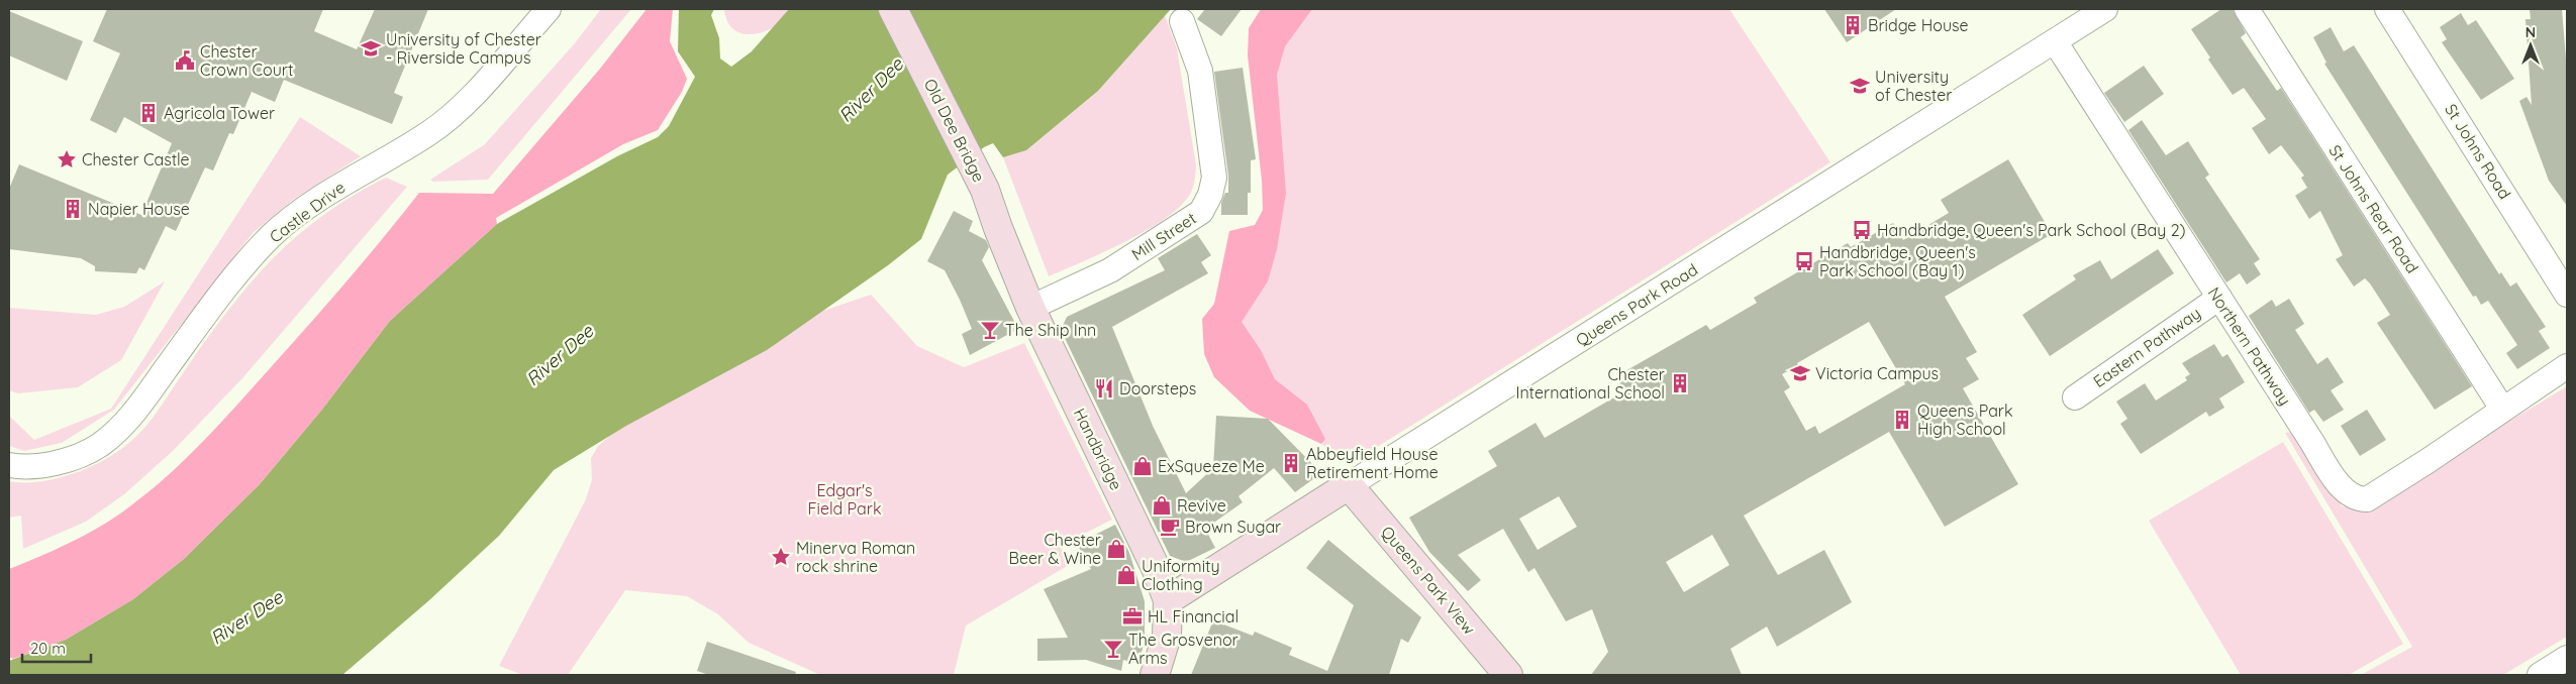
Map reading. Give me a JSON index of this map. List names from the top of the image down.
{
  "streets": {
    "street": [
      "Old Dee Bridge",
      "St Johns Road",
      "St Johns Rear Road",
      "Castle Drive",
      "Mill Street",
      "Queens Park Road",
      "Northern Pathway",
      "Eastern Pathway",
      "Handbridge",
      "Queens Park View"
    ]
  },
  "crossings": [
    ["Old Dee Bridge", "Handbridge"],
    ["St Johns Rear Road", "Northern Pathway"],
    ["Mill Street", "Handbridge"],
    ["Queens Park Road", "Northern Pathway"],
    ["Queens Park Road", "Handbridge"],
    ["Queens Park Road", "Queens Park View"],
    ["Northern Pathway", "Eastern Pathway"]
  ],
  "water": ["River Dee"],
  "parks": ["Edgar's Field Park"],
  "places": {
    "building": [
      "Bridge House",
      "Agricola Tower",
      "Napier House",
      "Chester International School",
      "Queens Park High School",
      "Abbeyfield House Retirement Home"
    ],
    "school or university": ["University of Chester - Riverside Campus", "University of Chester", "Victoria Campus"],
    "public building": ["Chester Crown Court"],
    "place": ["Chester Castle", "Minerva Roman rock shrine"],
    "bus stop": ["Handbridge, Queen's Park School (Bay 2)", "Handbridge, Queen's Park School (Bay 1)"],
    "bar": ["The Ship Inn", "The Grosvenor Arms"],
    "restaurant": ["Doorsteps"],
    "shop": [
      "ExSqueeze Me",
      "Revive",
      "Chester Beer & Wine",
      "Uniformity Clothing"
    ],
    "cafe": ["Brown Sugar"],
    "office": ["HL Financial"]
  },
  "scale_bar": "20 m",
  "north": "top"
}
